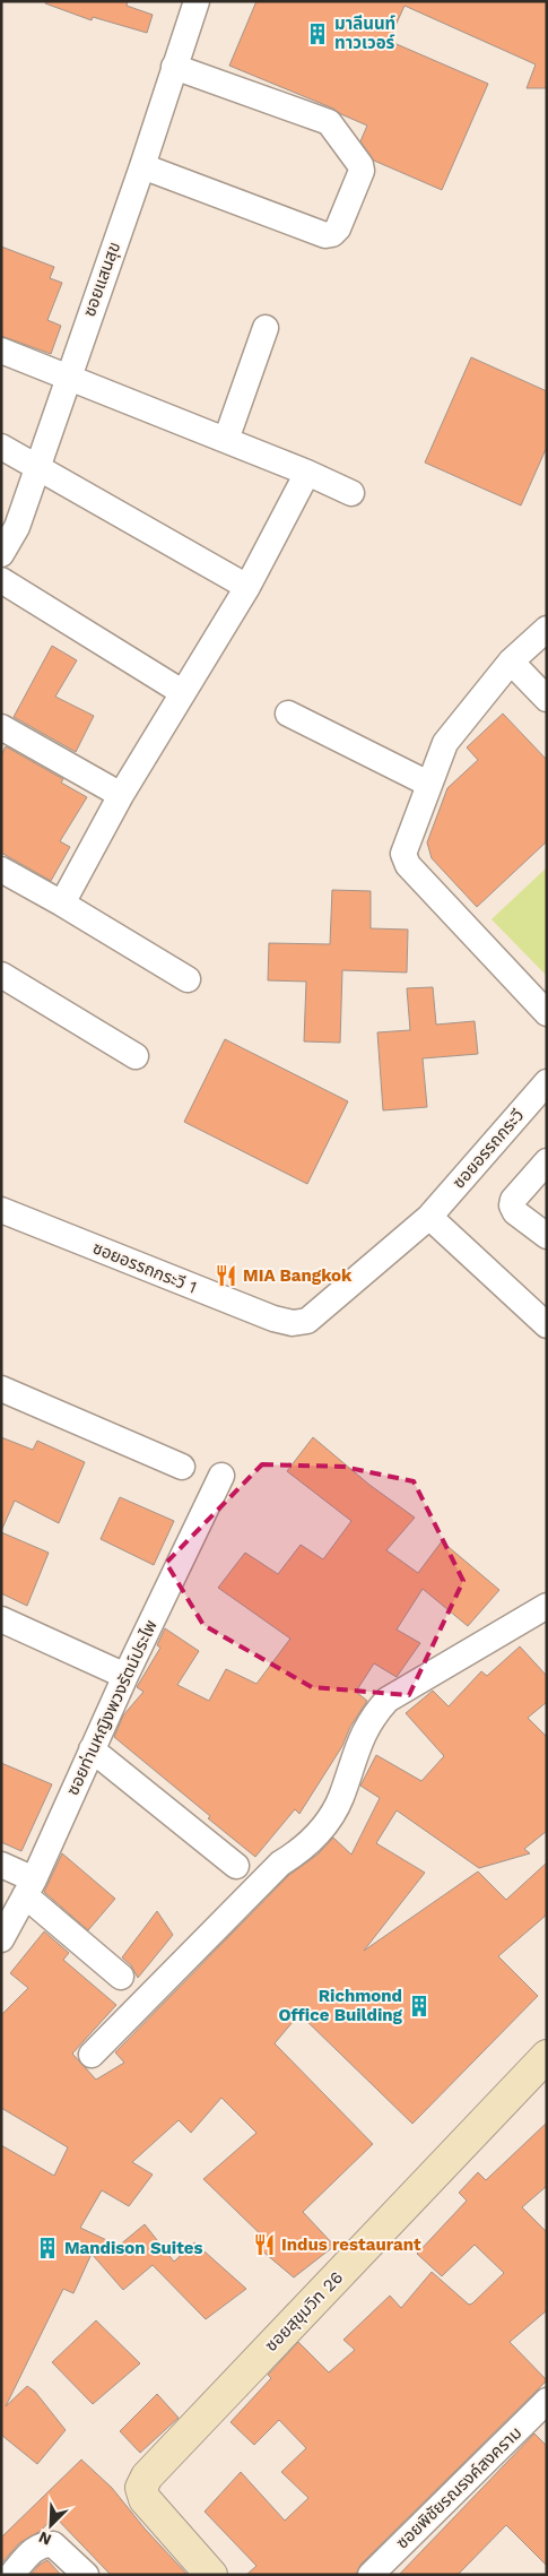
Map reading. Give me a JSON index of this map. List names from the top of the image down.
{
  "streets": {
    "street": [
      "ซอยแสนสุข",
      "ซอยอรรถกระวี",
      "ซอยอรรถกระวี 1",
      "ซอยท่านหญิงพวงรัตน์ประไพ",
      "ซอยสุขุมวิท 26",
      "ซอยพิชัยรณรงค์สงคราม"
    ]
  },
  "crossings": [
    ["ซอยอรรถกระวี", "ซอยอรรถกระวี 1"]
  ],
  "places": {
    "building": ["มาลีนนท์ ทาวเวอร์", "Richmond Office Building", "Mandison Suites"],
    "restaurant": ["MIA Bangkok", "Indus restaurant"]
  },
  "north": "bottom left"
}
